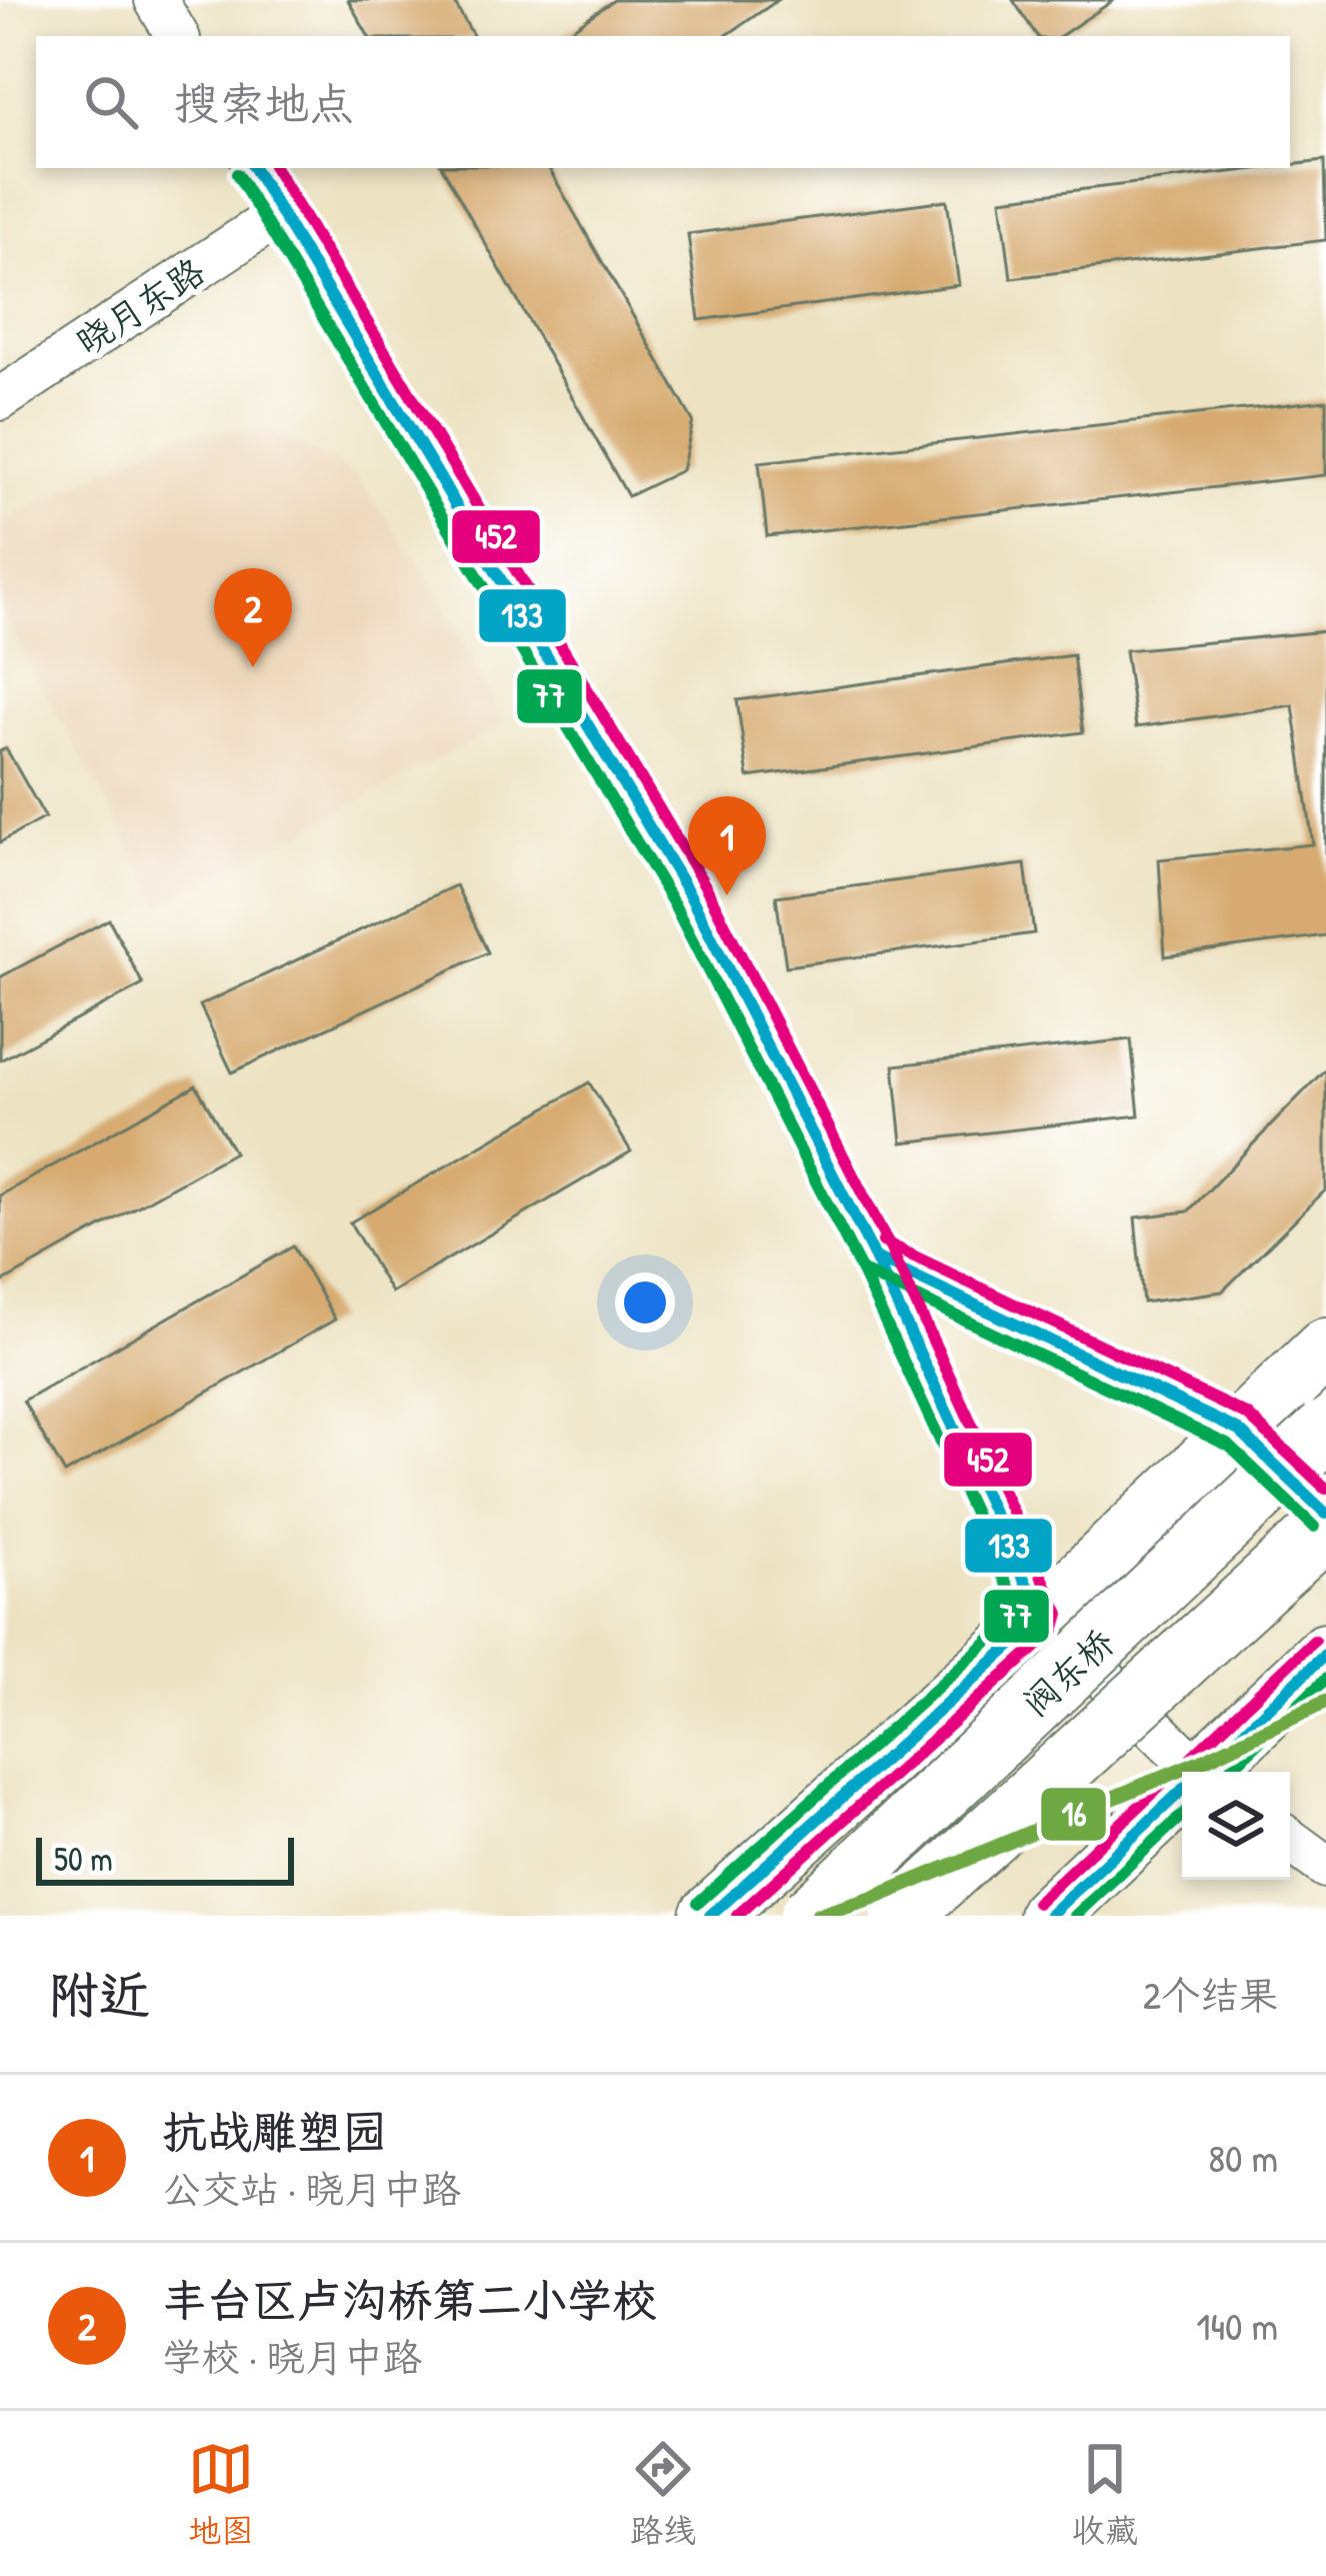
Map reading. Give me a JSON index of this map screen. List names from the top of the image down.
{
  "streets": {
    "highway": ["阀东桥"],
    "street": ["晓月东路"]
  },
  "lines": [
    "transit line 133",
    "transit line 452",
    "transit line 77",
    "transit line 16"
  ],
  "scale_bar": "50 m",
  "page": {
    "search": "搜索地点",
    "pins": ["2", "1"],
    "scale": "50 m",
    "heading": ["附近", "2个结果"],
    "list": [
      {
        "mark": "1",
        "name": "抗战雕塑园",
        "note": "公交站 · 晓月中路",
        "value": "80 m"
      },
      {
        "mark": "2",
        "name": "丰台区卢沟桥第二小学校",
        "note": "学校 · 晓月中路",
        "value": "140 m"
      }
    ],
    "nav": ["地图", "路线", "收藏"]
  }
}
